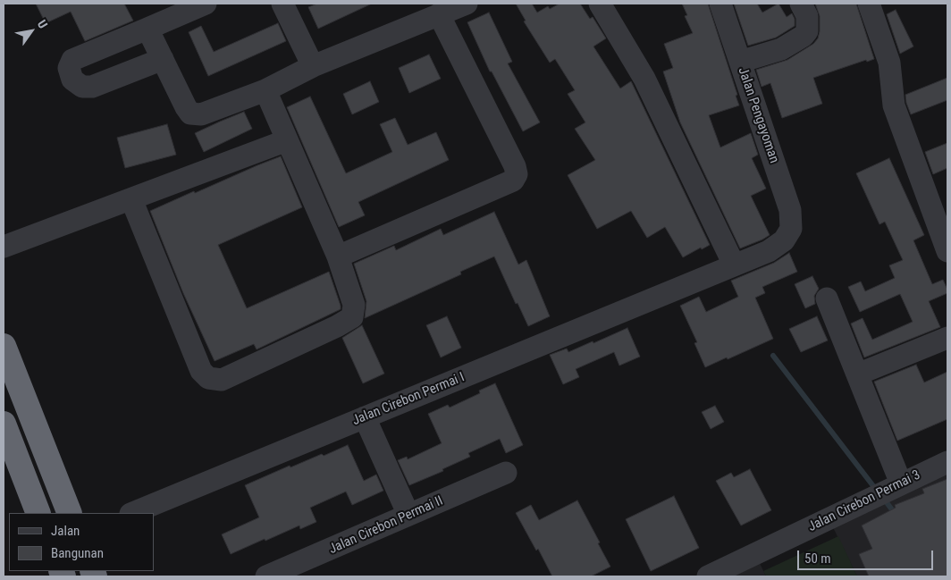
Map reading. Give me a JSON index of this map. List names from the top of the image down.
{
  "streets": {
    "street": [
      "Jalan Pengayoman",
      "Jalan Cirebon Permai I",
      "Jalan Cirebon Permai 3",
      "Jalan Cirebon Permai II"
    ]
  },
  "crossings": [
    ["Jalan Pengayoman", "Jalan Cirebon Permai I"]
  ],
  "legend": ["Jalan", "Bangunan"],
  "scale_bar": "50 m",
  "north": "top right"
}
